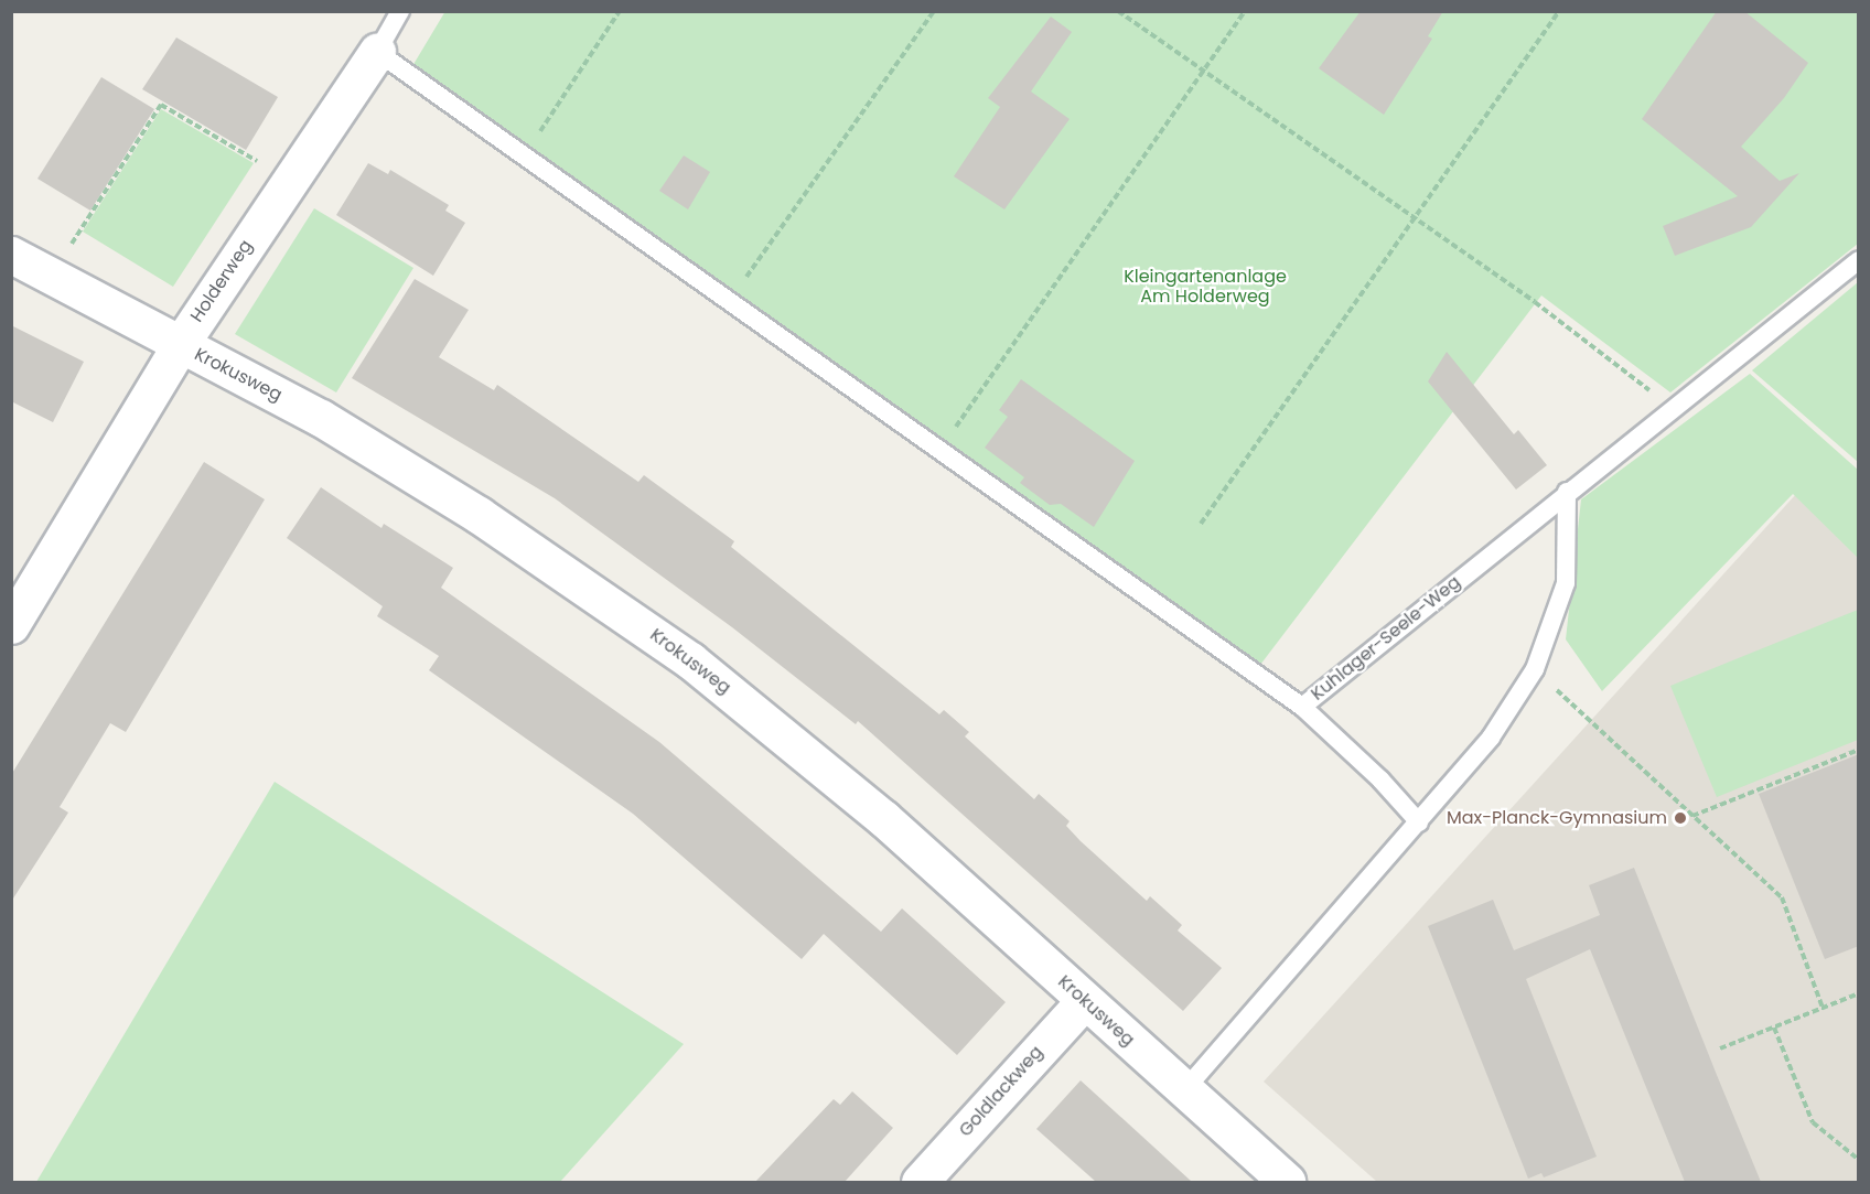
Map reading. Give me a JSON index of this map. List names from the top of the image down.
{
  "streets": {
    "street": ["Holderweg", "Krokusweg", "Goldlackweg"],
    "lane": ["Kuhlager-Seele-Weg"]
  },
  "crossings": [
    ["Holderweg", "Krokusweg"],
    ["Krokusweg", "Goldlackweg"]
  ],
  "parks": ["Kleingartenanlage Am Holderweg"],
  "places": ["Max-Planck-Gymnasium"]
}
